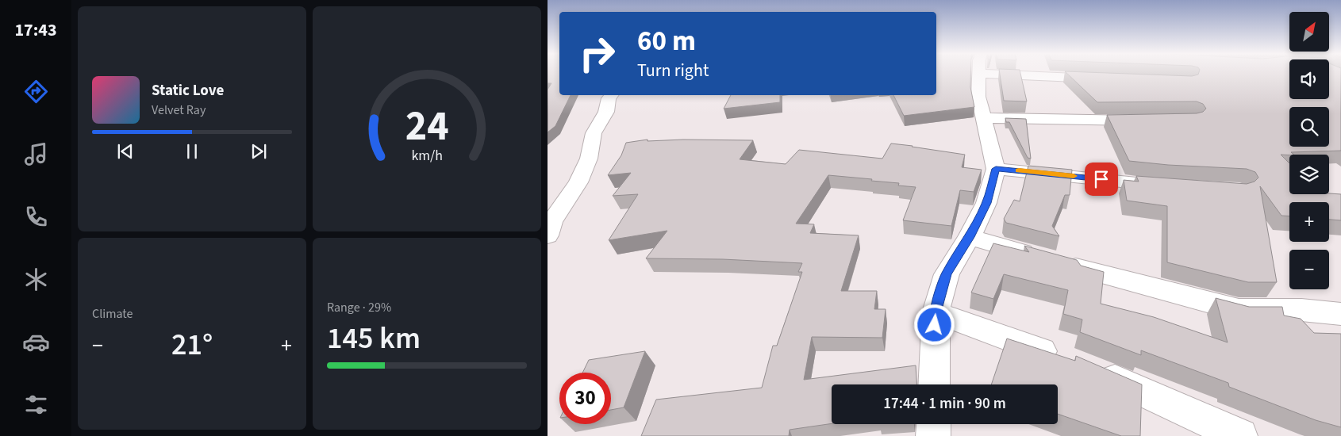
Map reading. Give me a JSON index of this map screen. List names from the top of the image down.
{
  "north": "top right",
  "page": {
    "tabs": "17:43",
    "map_buttons": ["+", "−"],
    "turn": ["60 m", "Turn right"],
    "song": ["Static Love", "Velvet Ray"],
    "tile": [
      "Climate",
      ["Range · 29%", "145 km"]
    ],
    "heat": ["−", "21°", "+"],
    "limit": "30",
    "trip": "17:44 · 1 min · 90 m",
    "gauge": ["24", "km/h"]
  }
}
